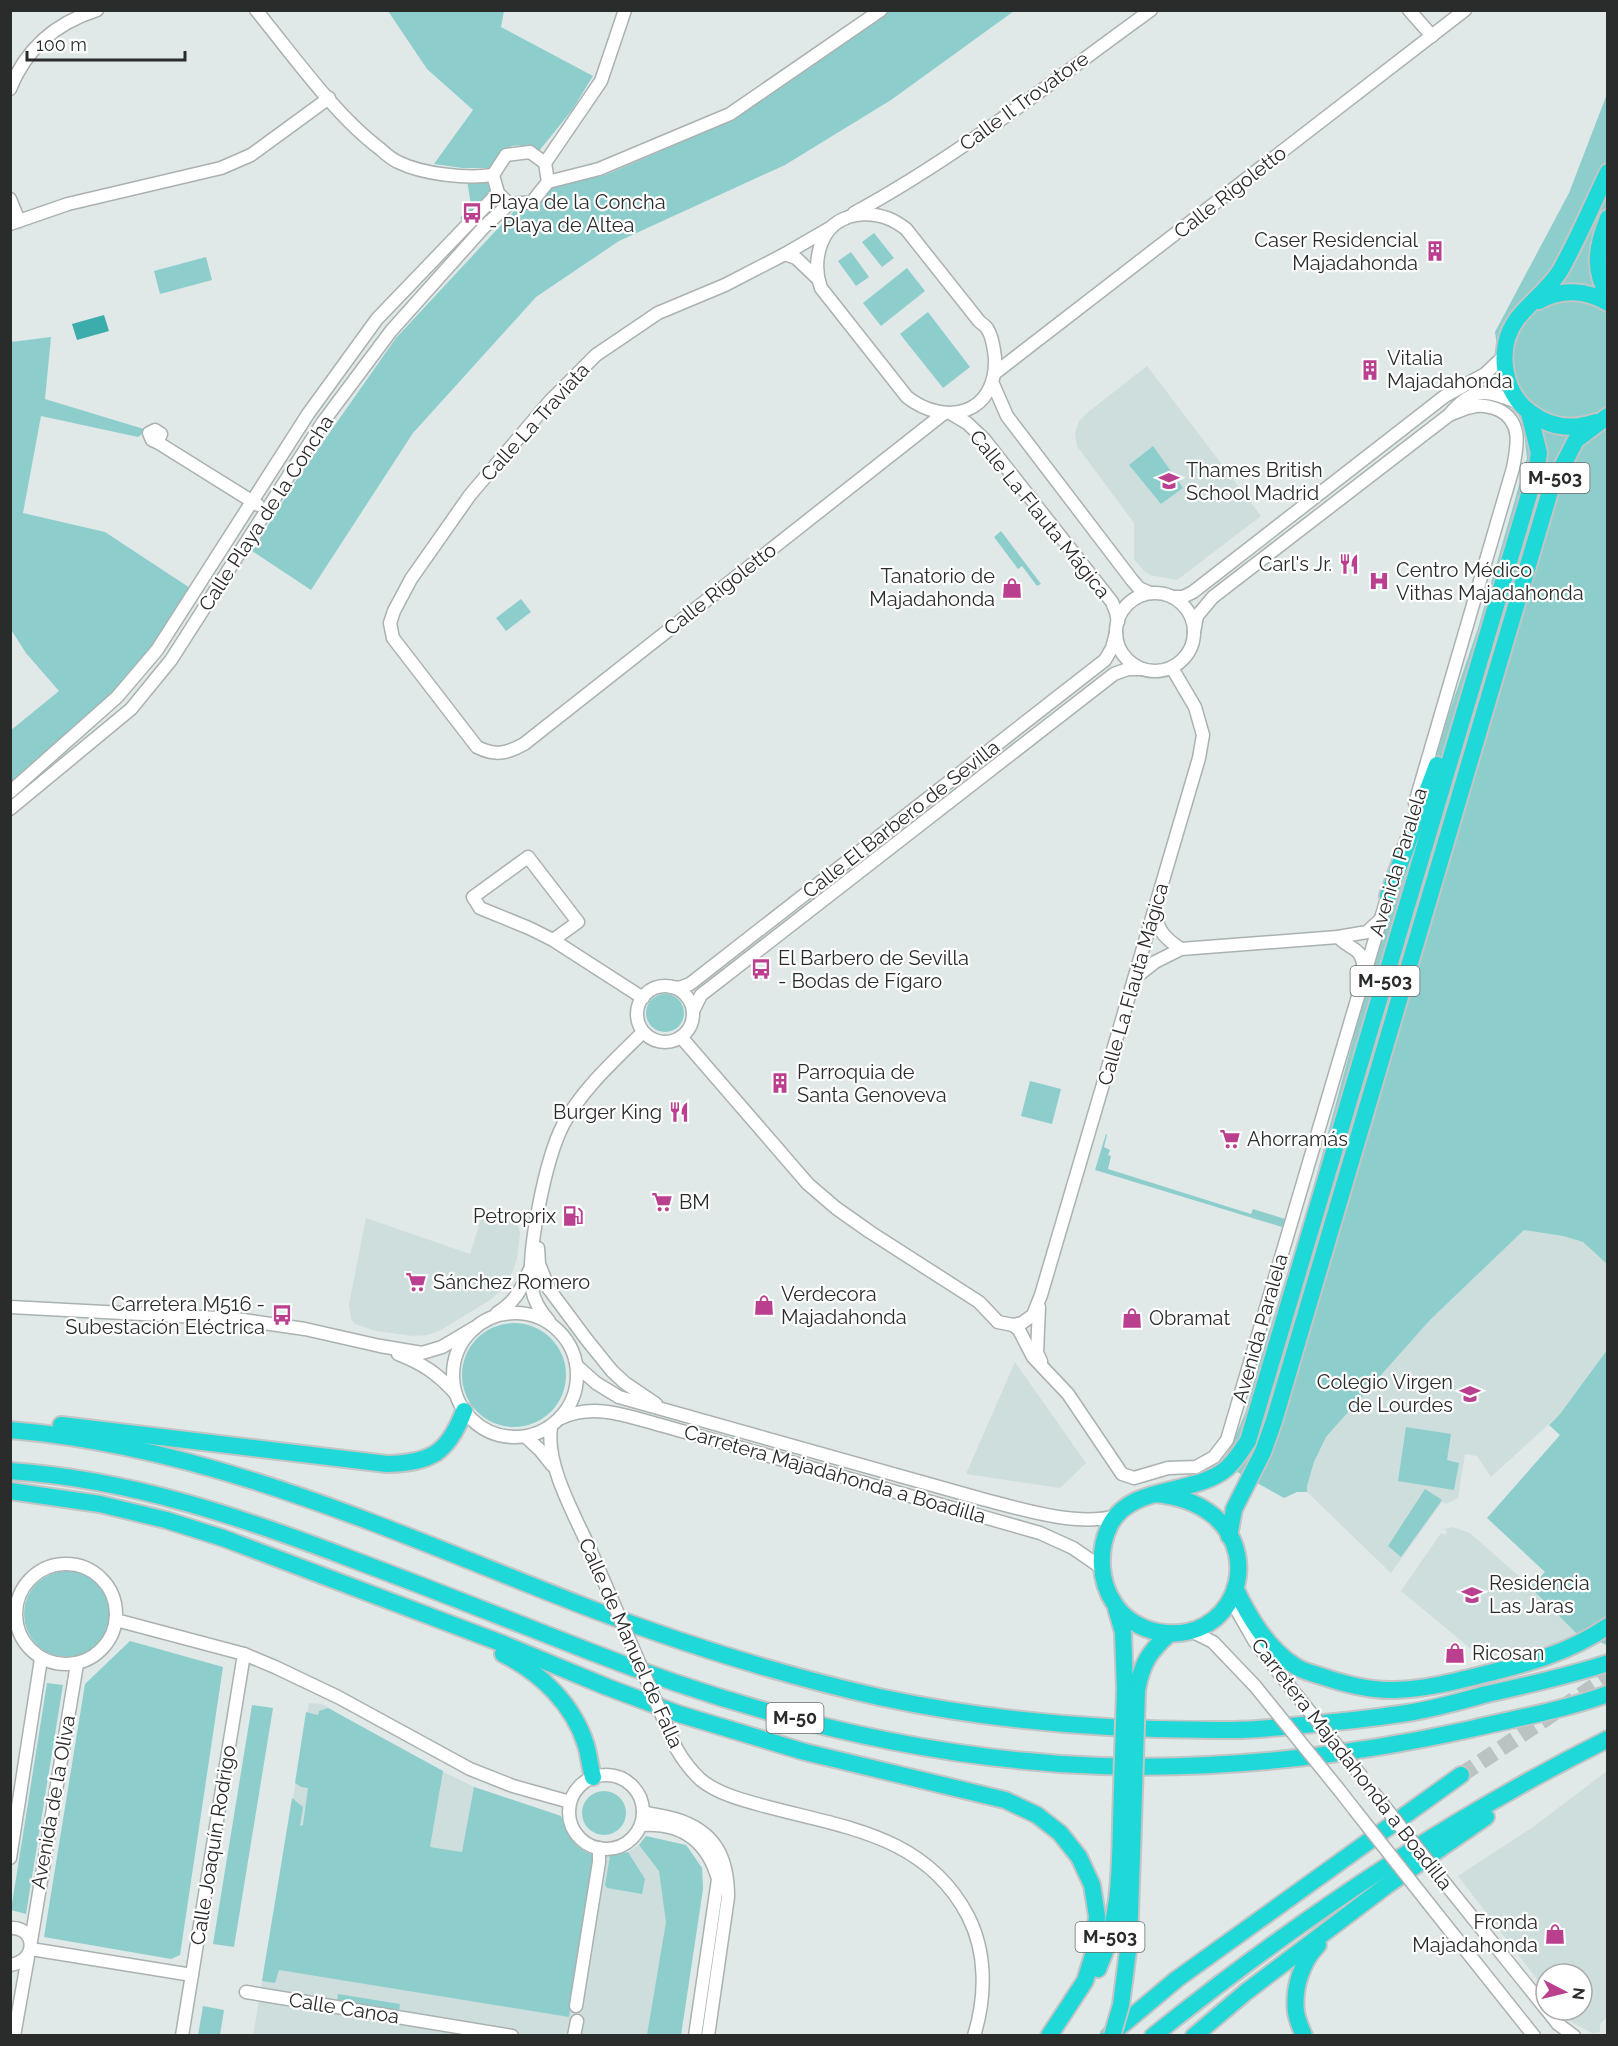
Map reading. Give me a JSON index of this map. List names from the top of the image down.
{
  "streets": {
    "highway": ["M-503", "M-50"],
    "street": [
      "Calle Il Trovatore",
      "Calle Rigoletto",
      "Calle La Traviata",
      "Calle Playa de la Concha",
      "Calle La Flauta Mágica",
      "Calle El Barbero de Sevilla",
      "Avenida Paralela",
      "Carretera Majadahonda a Boadilla",
      "Calle de Manuel de Falla",
      "Avenida de la Oliva",
      "Calle Joaquín Rodrigo",
      "Calle Canoa"
    ]
  },
  "crossings": [
    ["Calle Rigoletto", "Calle La Traviata"],
    ["Calle Rigoletto", "Calle La Flauta Mágica"],
    ["M-503", "Avenida Paralela"],
    ["M-503", "Carretera Majadahonda a Boadilla"],
    ["Calle La Flauta Mágica", "Calle El Barbero de Sevilla"],
    ["Carretera Majadahonda a Boadilla", "Calle de Manuel de Falla"]
  ],
  "places": {
    "bus stop": ["Playa de la Concha - Playa de Altea", "El Barbero de Sevilla - Bodas de Fígaro", "Carretera M516 - Subestación Eléctrica"],
    "building": ["Caser Residencial Majadahonda", "Vitalia Majadahonda", "Parroquia de Santa Genoveva"],
    "school or university": ["Thames British School Madrid", "Colegio Virgen de Lourdes", "Residencia Las Jaras"],
    "restaurant": ["Carl's Jr.", "Burger King"],
    "hospital": ["Centro Médico Vithas Majadahonda"],
    "shop": [
      "Tanatorio de Majadahonda",
      "Verdecora Majadahonda",
      "Obramat",
      "Ricosan",
      "Fronda Majadahonda"
    ],
    "supermarket": ["Ahorramás", "BM", "Sánchez Romero"],
    "fuel station": ["Petroprix"]
  },
  "scale_bar": "100 m",
  "north": "right"
}
